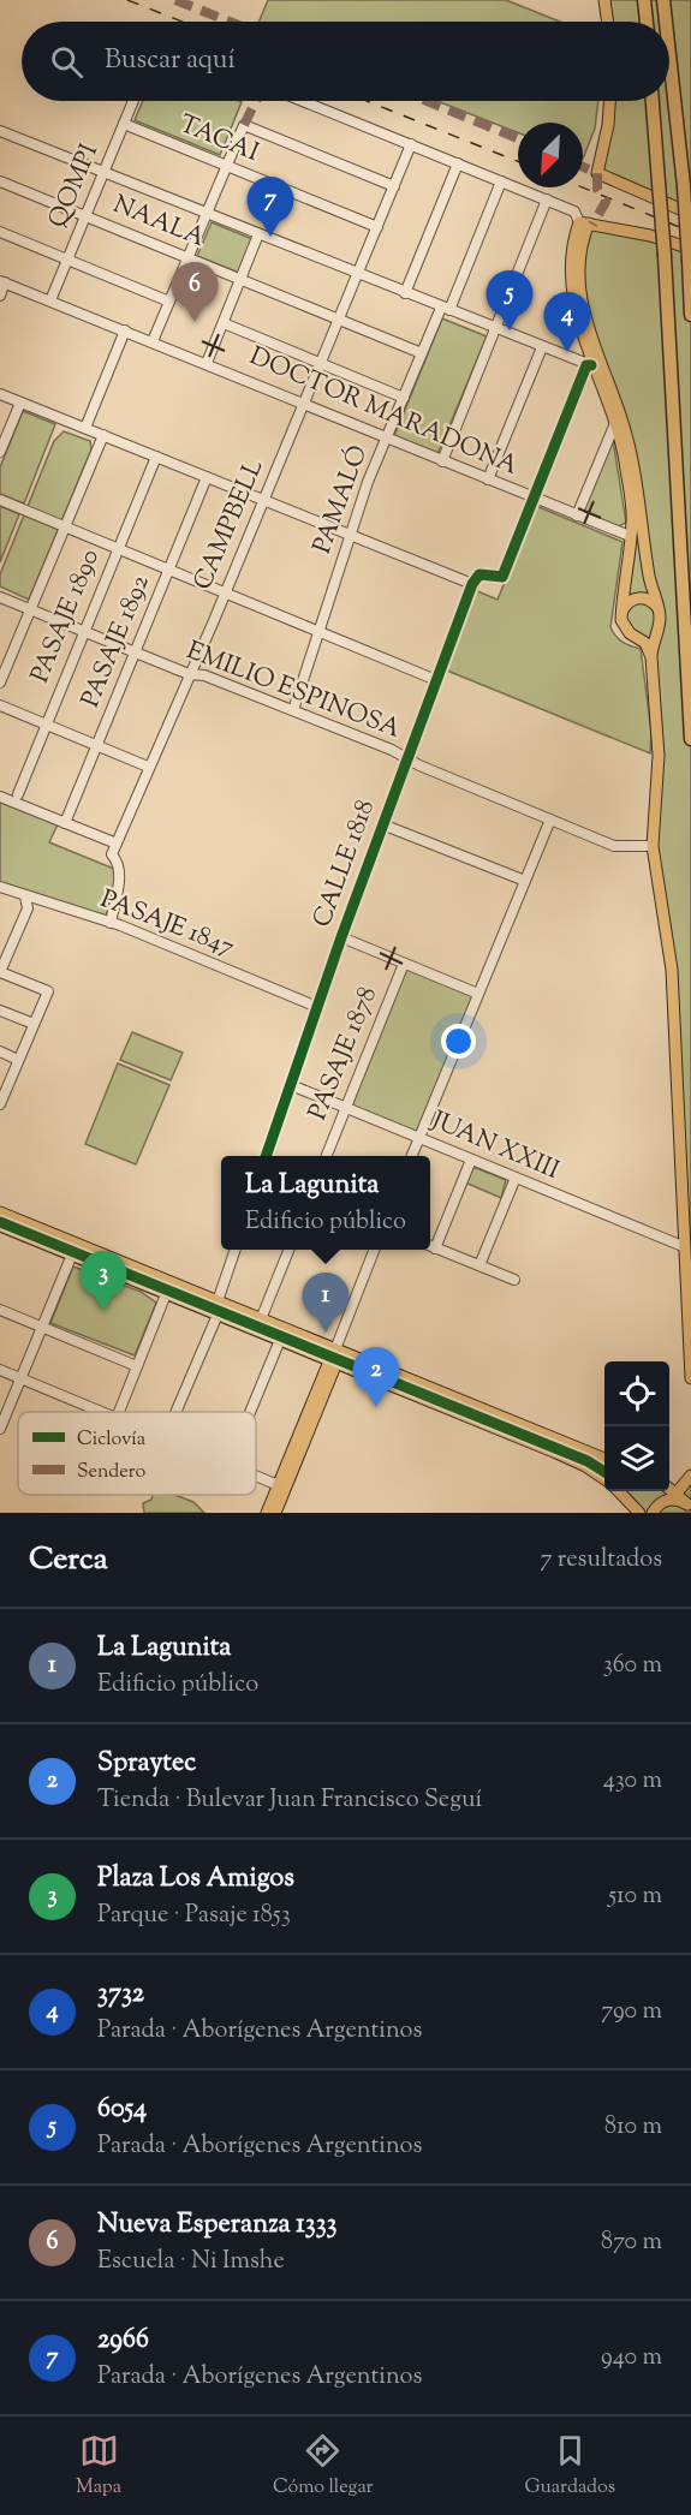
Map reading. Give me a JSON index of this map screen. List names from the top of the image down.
{
  "streets": {
    "street": [
      "TACAI",
      "QOMPI",
      "NAALA",
      "DOCTOR MARADONA",
      "PAMALÓ",
      "CAMPBELL",
      "PASAJE 1890",
      "PASAJE 1892",
      "EMILIO ESPINOSA",
      "CALLE 1818",
      "PASAJE 1847",
      "PASAJE 1878",
      "JUAN XXIII"
    ]
  },
  "crossings": [
    ["TACAI", "QOMPI"],
    ["TACAI", "CAMPBELL"],
    ["QOMPI", "NAALA"],
    ["QOMPI", "DOCTOR MARADONA"],
    ["NAALA", "PAMALÓ"],
    ["NAALA", "CAMPBELL"],
    ["DOCTOR MARADONA", "PAMALÓ"],
    ["DOCTOR MARADONA", "CAMPBELL"],
    ["PAMALÓ", "EMILIO ESPINOSA"],
    ["CAMPBELL", "EMILIO ESPINOSA"],
    ["CAMPBELL", "PASAJE 1847"],
    ["PASAJE 1890", "EMILIO ESPINOSA"],
    ["PASAJE 1892", "EMILIO ESPINOSA"],
    ["EMILIO ESPINOSA", "CALLE 1818"],
    ["CALLE 1818", "PASAJE 1847"],
    ["CALLE 1818", "JUAN XXIII"],
    ["PASAJE 1878", "JUAN XXIII"]
  ],
  "legend": ["Ciclovía", "Sendero"],
  "north": "bottom left",
  "page": {
    "search": "Buscar aquí",
    "pins": [
      "7",
      "6",
      "5",
      "4",
      "3",
      "1",
      "2"
    ],
    "popup": ["La Lagunita", "Edificio público"],
    "heading": ["Cerca", "7 resultados"],
    "list": [
      {
        "mark": "1",
        "name": "La Lagunita",
        "note": "Edificio público",
        "value": "360 m"
      },
      {
        "mark": "2",
        "name": "Spraytec",
        "note": "Tienda · Bulevar Juan Francisco Seguí",
        "value": "430 m"
      },
      {
        "mark": "3",
        "name": "Plaza Los Amigos",
        "note": "Parque · Pasaje 1853",
        "value": "510 m"
      },
      {
        "mark": "4",
        "name": "3732",
        "note": "Parada · Aborígenes Argentinos",
        "value": "790 m"
      },
      {
        "mark": "5",
        "name": "6054",
        "note": "Parada · Aborígenes Argentinos",
        "value": "810 m"
      },
      {
        "mark": "6",
        "name": "Nueva Esperanza 1333",
        "note": "Escuela · Ni Imshe",
        "value": "870 m"
      },
      {
        "mark": "7",
        "name": "2966",
        "note": "Parada · Aborígenes Argentinos",
        "value": "940 m"
      }
    ],
    "nav": ["Mapa", "Cómo llegar", "Guardados"]
  }
}
